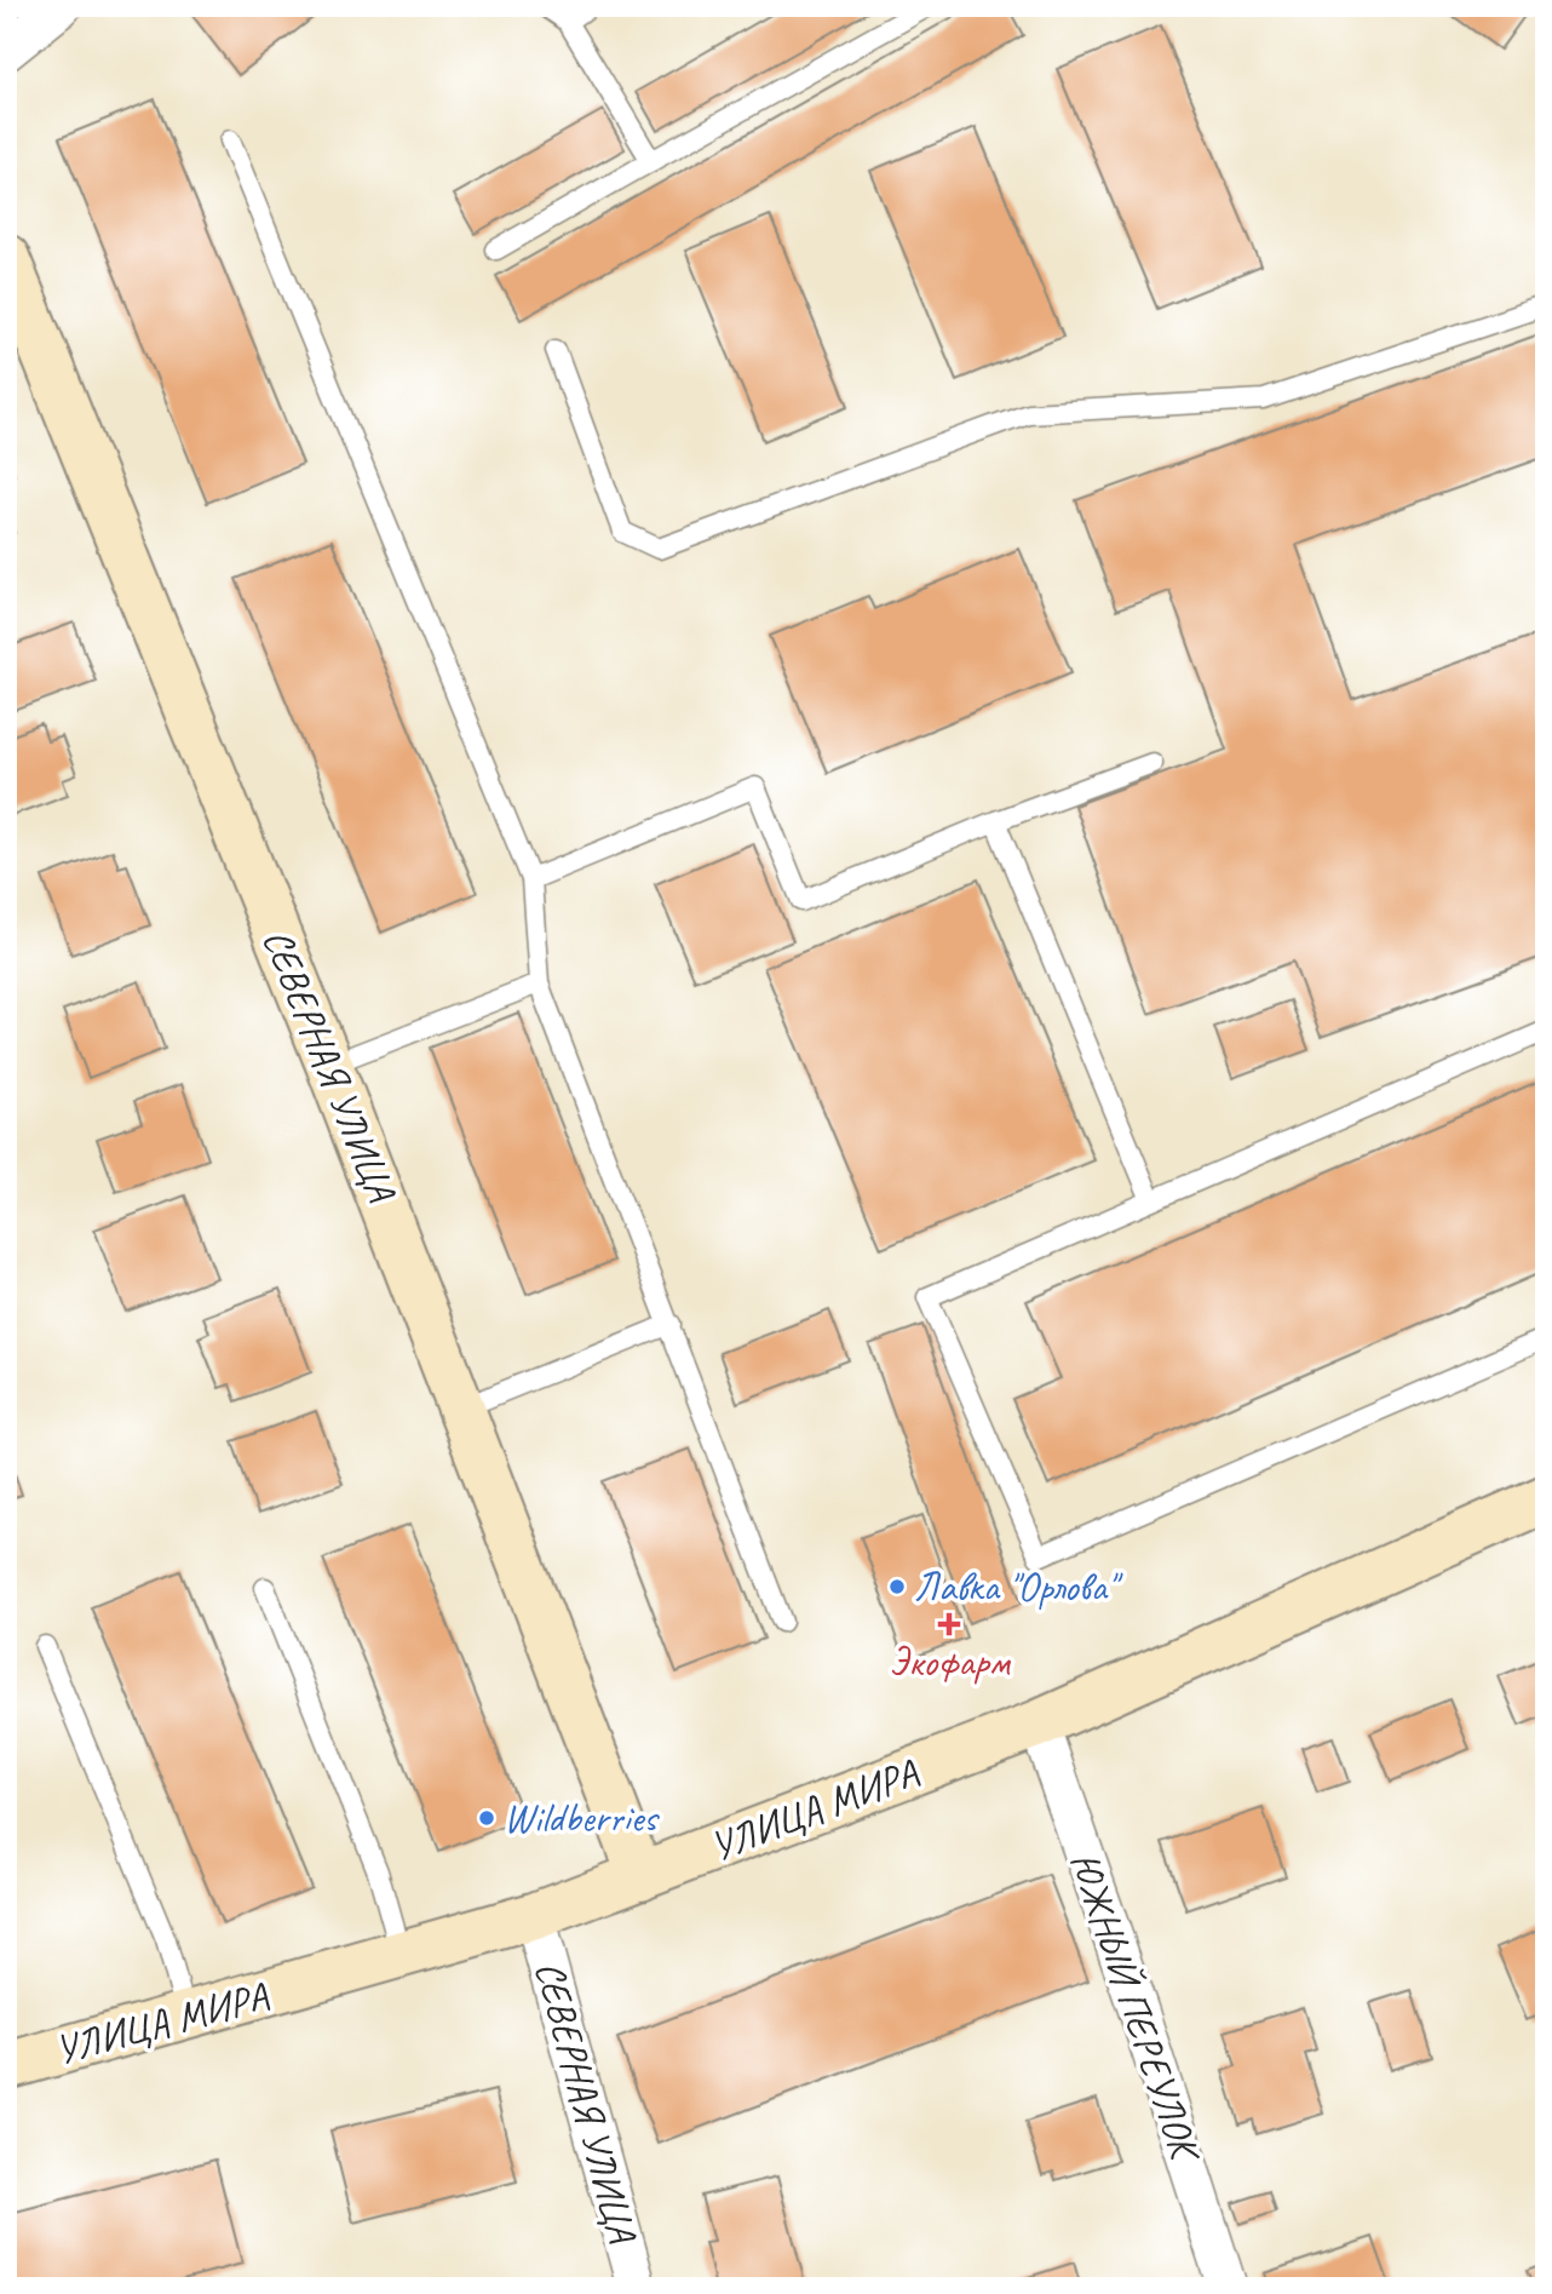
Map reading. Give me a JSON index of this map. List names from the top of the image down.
{
  "streets": {
    "street": ["СЕВЕРНАЯ УЛИЦА", "УЛИЦА МИРА", "ЮЖНЫЙ ПЕРЕУЛОК"]
  },
  "crossings": [
    ["СЕВЕРНАЯ УЛИЦА", "УЛИЦА МИРА"],
    ["УЛИЦА МИРА", "ЮЖНЫЙ ПЕРЕУЛОК"]
  ],
  "places": {
    "other": ["Лавка \"Орлова\"", "Wildberries"],
    "health": ["Экофарм"]
  }
}
